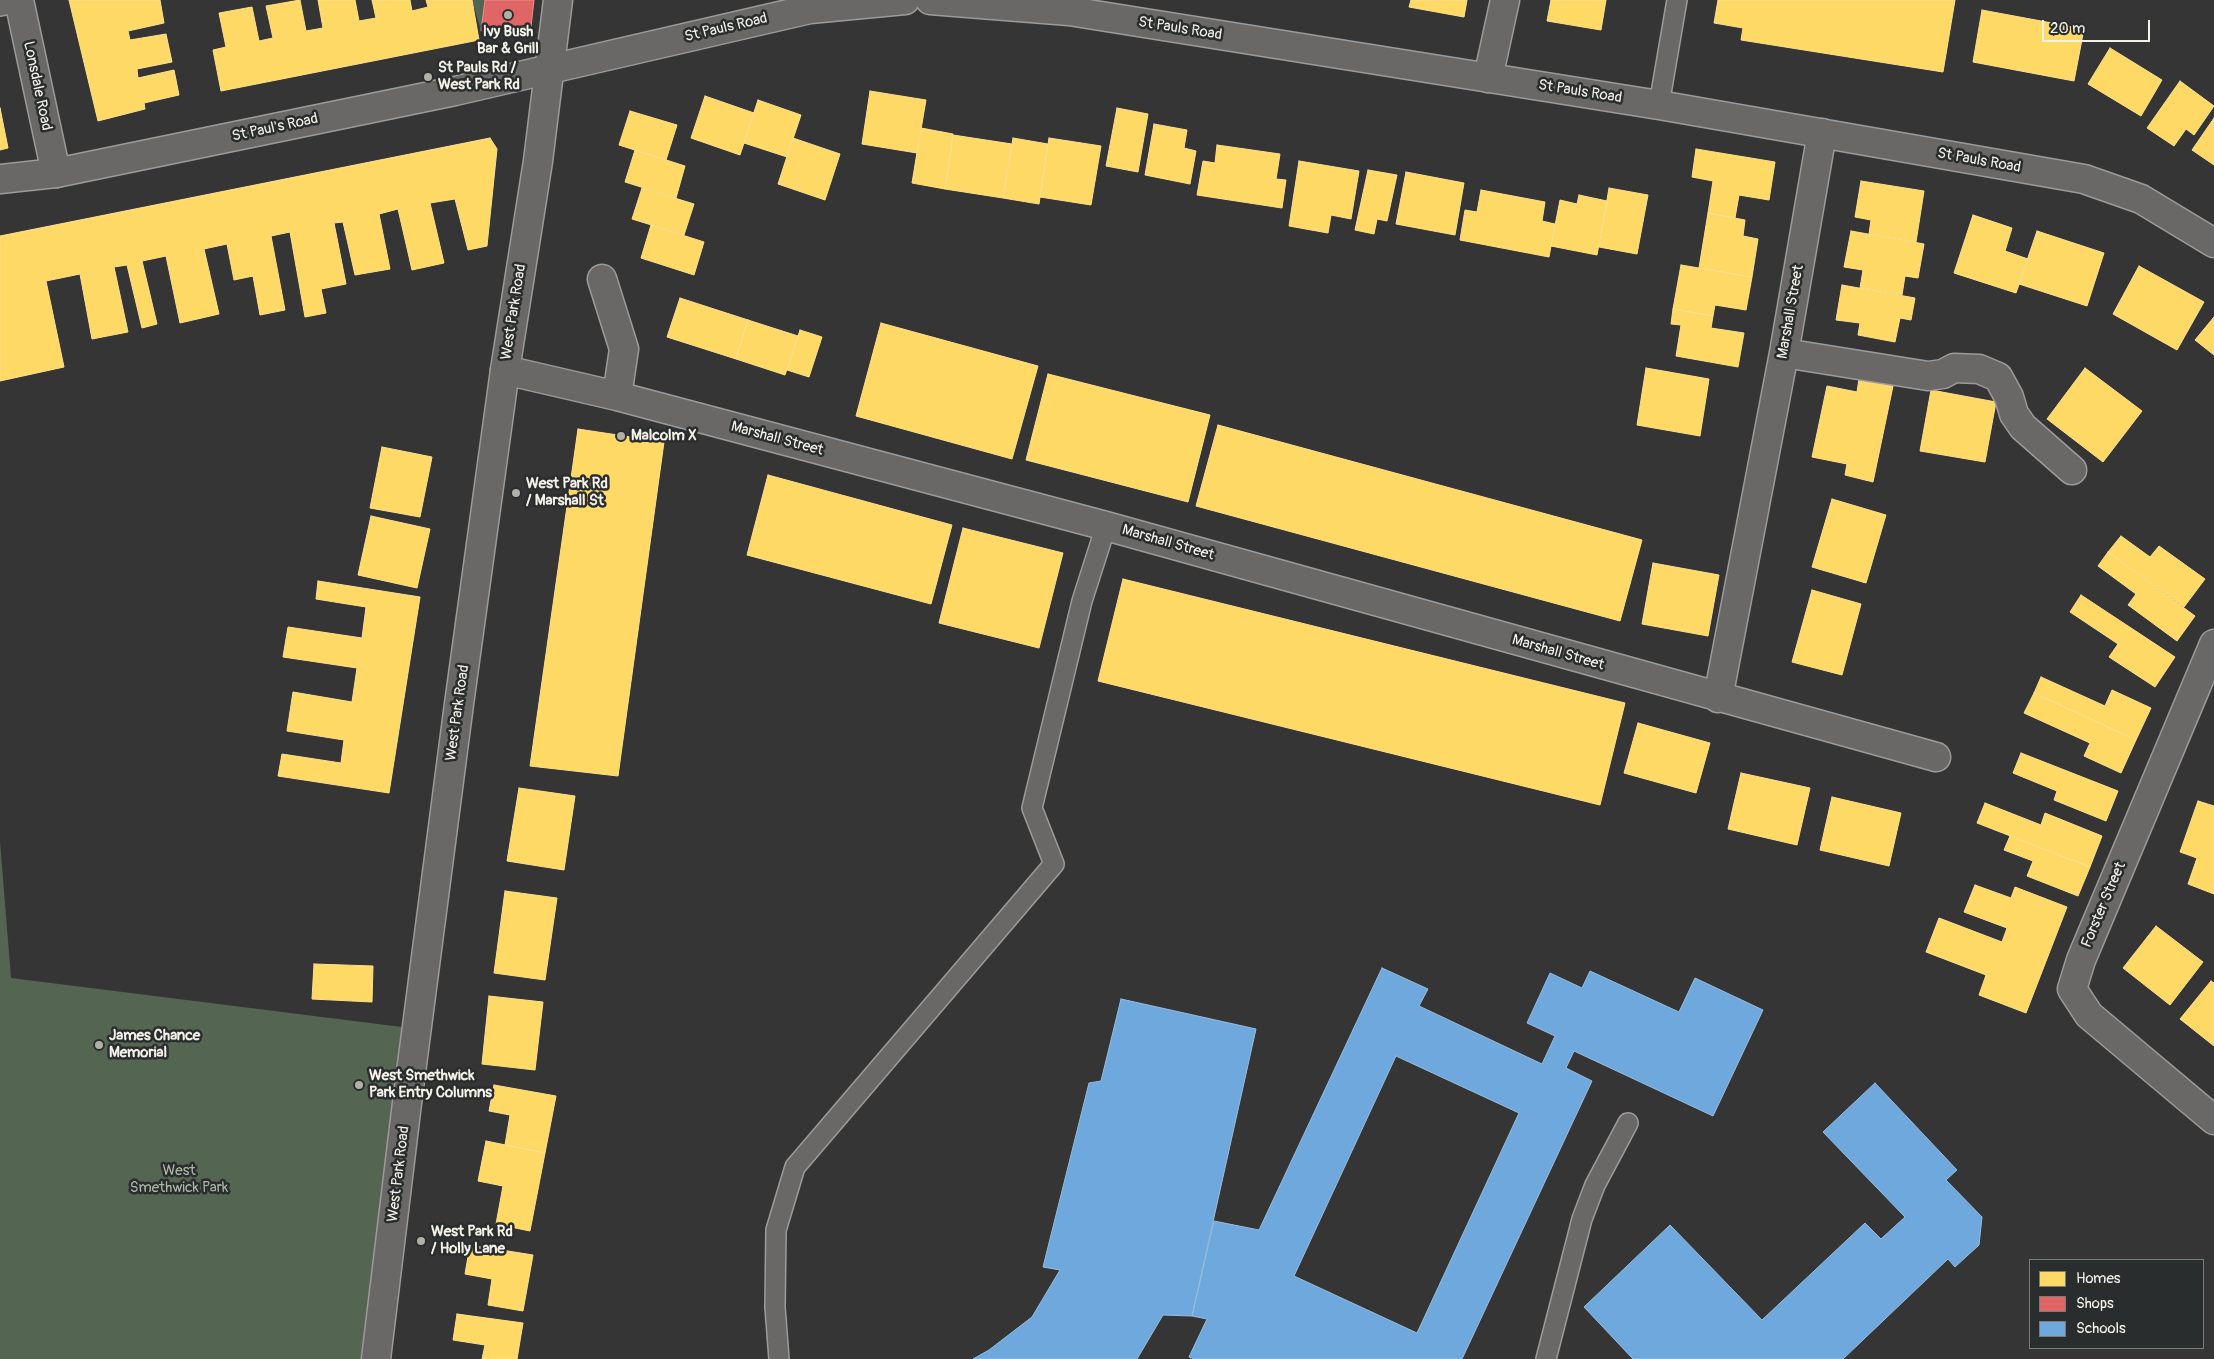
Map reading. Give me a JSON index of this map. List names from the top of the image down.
{
  "streets": {
    "street": [
      "St Pauls Road",
      "Lonsdale Road",
      "St Paul's Road",
      "West Park Road",
      "Marshall Street",
      "Forster Street"
    ]
  },
  "crossings": [
    ["St Pauls Road", "St Paul's Road"],
    ["St Pauls Road", "West Park Road"],
    ["St Pauls Road", "Marshall Street"],
    ["Lonsdale Road", "St Paul's Road"],
    ["St Paul's Road", "West Park Road"],
    ["West Park Road", "Marshall Street"]
  ],
  "parks": ["West Smethwick Park"],
  "places": [
    "Ivy Bush Bar & Grill",
    "St Pauls Rd / West Park Rd",
    "Malcolm X",
    "West Park Rd / Marshall St",
    "James Chance Memorial",
    "West Smethwick Park Entry Columns",
    "West Park Rd / Holly Lane"
  ],
  "legend": ["Homes", "Shops", "Schools"],
  "scale_bar": "20 m"
}
